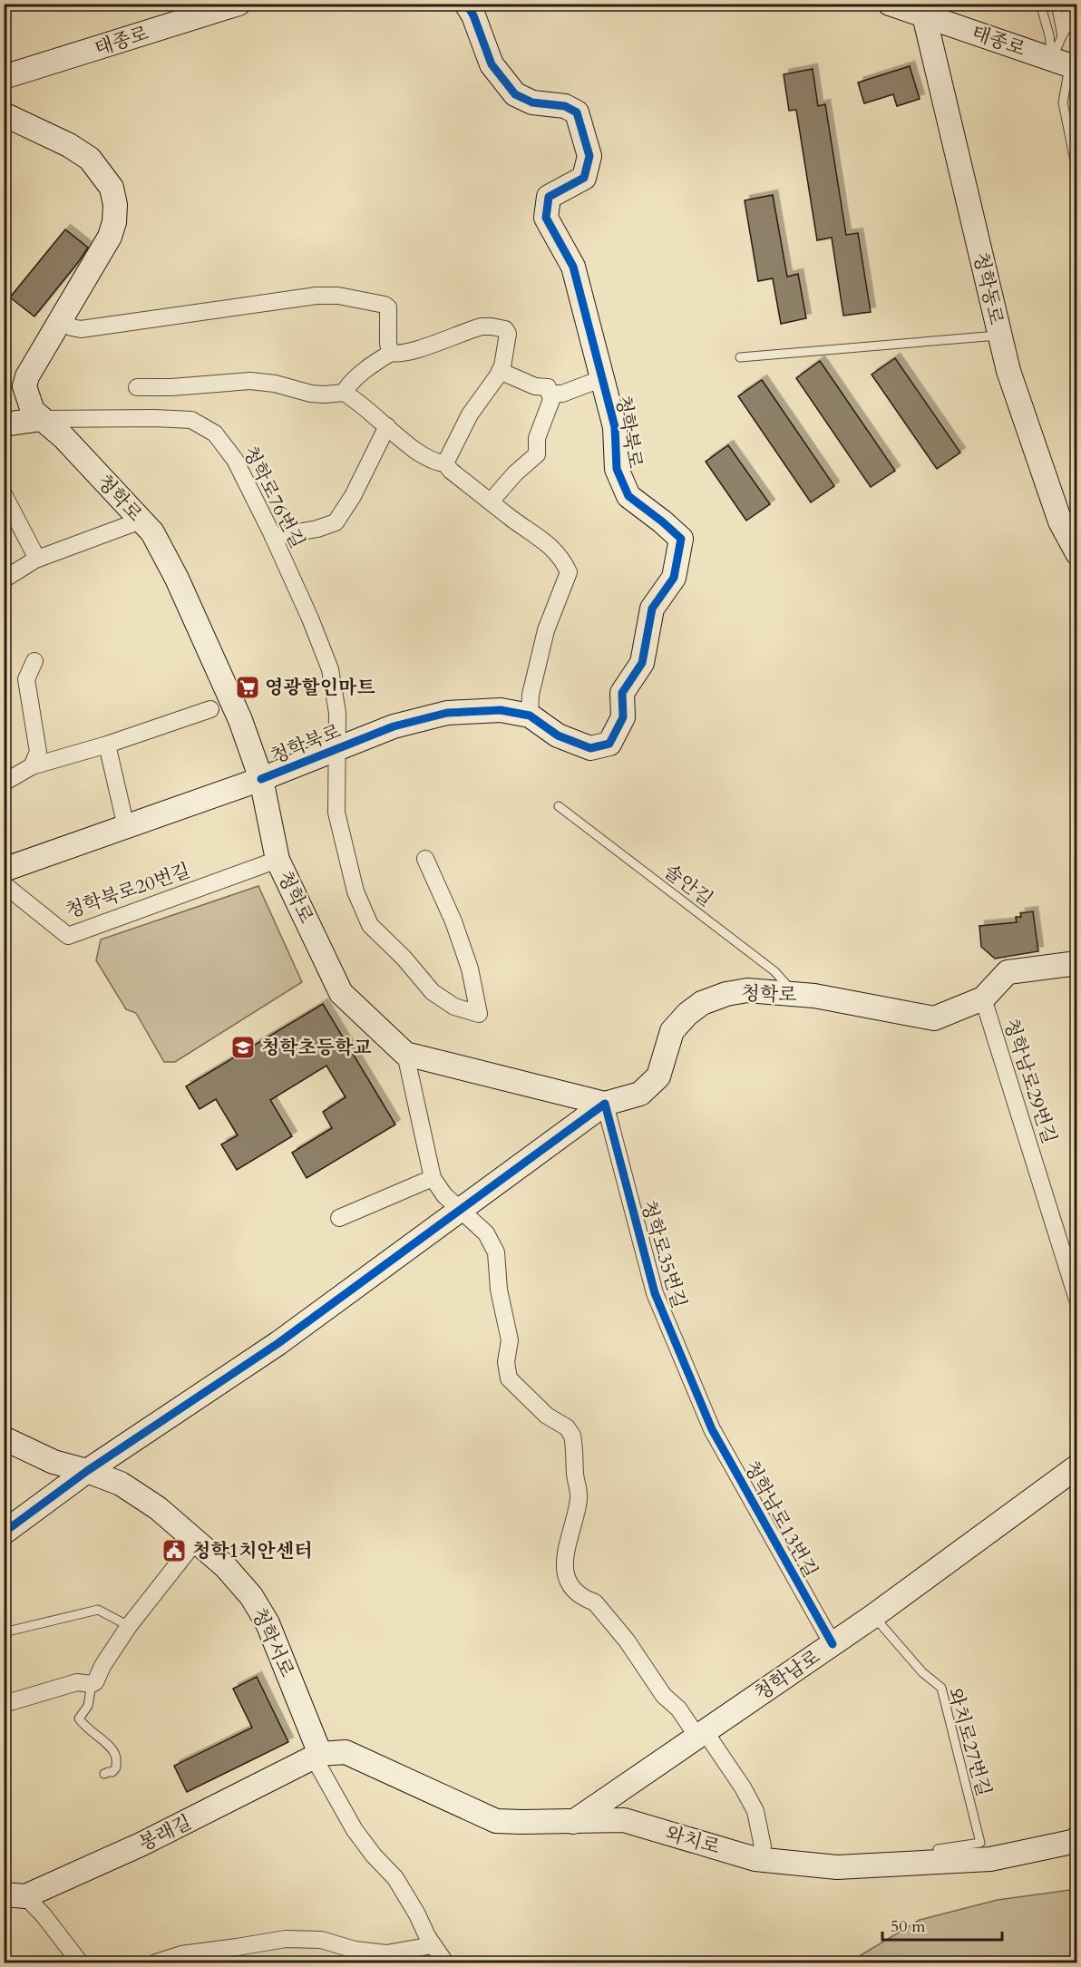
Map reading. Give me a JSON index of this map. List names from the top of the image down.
{
  "streets": {
    "main road": [
      "태종로",
      "청학동로",
      "청학북로",
      "청학로",
      "청학서로",
      "청학남로",
      "봉래길",
      "와치로"
    ],
    "street": [
      "청학로76번길",
      "청학북로20번길",
      "청학남로29번길",
      "청학로35번길",
      "청학남로13번길"
    ],
    "lane": ["솔안길", "와치로27번길"]
  },
  "crossings": [
    ["태종로", "청학동로"],
    ["청학북로", "청학로76번길"],
    ["청학북로", "청학로"],
    ["청학로76번길", "청학로"],
    ["청학로", "솔안길"],
    ["청학로", "청학북로20번길"],
    ["청학로", "청학남로29번길"],
    ["청학로", "청학로35번길"],
    ["청학로35번길", "청학남로13번길"],
    ["청학남로13번길", "청학남로"],
    ["청학서로", "봉래길"],
    ["청학서로", "와치로"],
    ["청학남로", "와치로27번길"],
    ["청학남로", "와치로"],
    ["와치로27번길", "와치로"],
    ["봉래길", "와치로"]
  ],
  "places": {
    "supermarket": ["영광할인마트"],
    "school or university": ["청학초등학교"],
    "public building": ["청학1치안센터"]
  },
  "scale_bar": "50 m"
}
